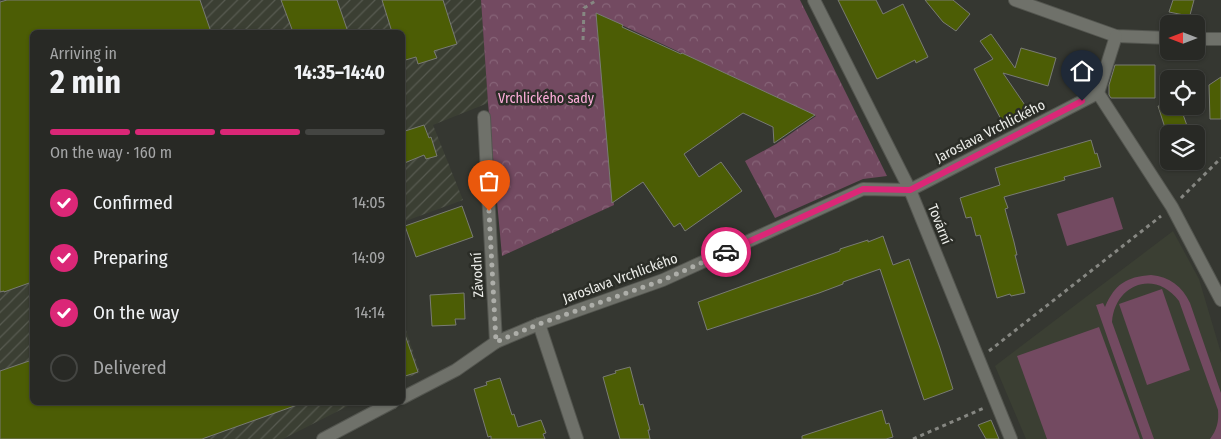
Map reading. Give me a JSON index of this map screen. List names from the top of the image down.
{
  "streets": {
    "street": ["Jaroslava Vrchlického", "Tovární", "Závodní"]
  },
  "crossings": [
    ["Jaroslava Vrchlického", "Tovární"],
    ["Jaroslava Vrchlického", "Závodní"]
  ],
  "parks": ["Vrchlického sady"],
  "north": "left",
  "page": {
    "heading": ["2 min", "Arriving in", "14:35–14:40"],
    "bar": "On the way · 160 m",
    "list": [
      ["Confirmed", "14:05"],
      ["Preparing", "14:09"],
      ["On the way", "14:14"],
      "Delivered"
    ]
  }
}
